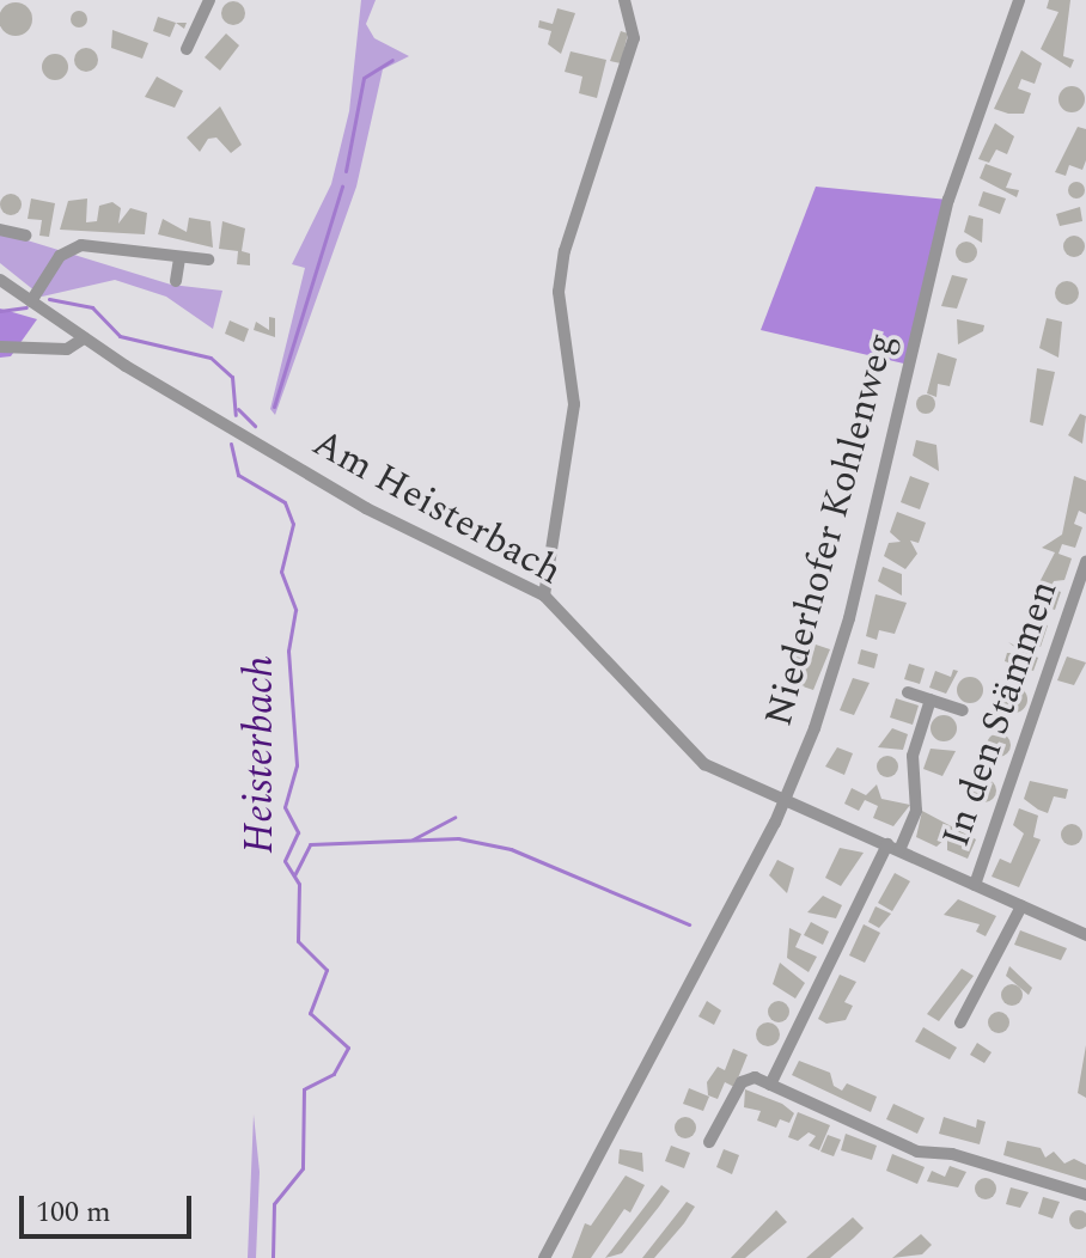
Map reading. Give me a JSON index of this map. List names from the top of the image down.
{
  "streets": {
    "street": ["Am Heisterbach", "Niederhofer Kohlenweg", "In den Stämmen"]
  },
  "crossings": [
    ["Am Heisterbach", "Niederhofer Kohlenweg"],
    ["Am Heisterbach", "In den Stämmen"]
  ],
  "water": ["Heisterbach"],
  "scale_bar": "100 m"
}
